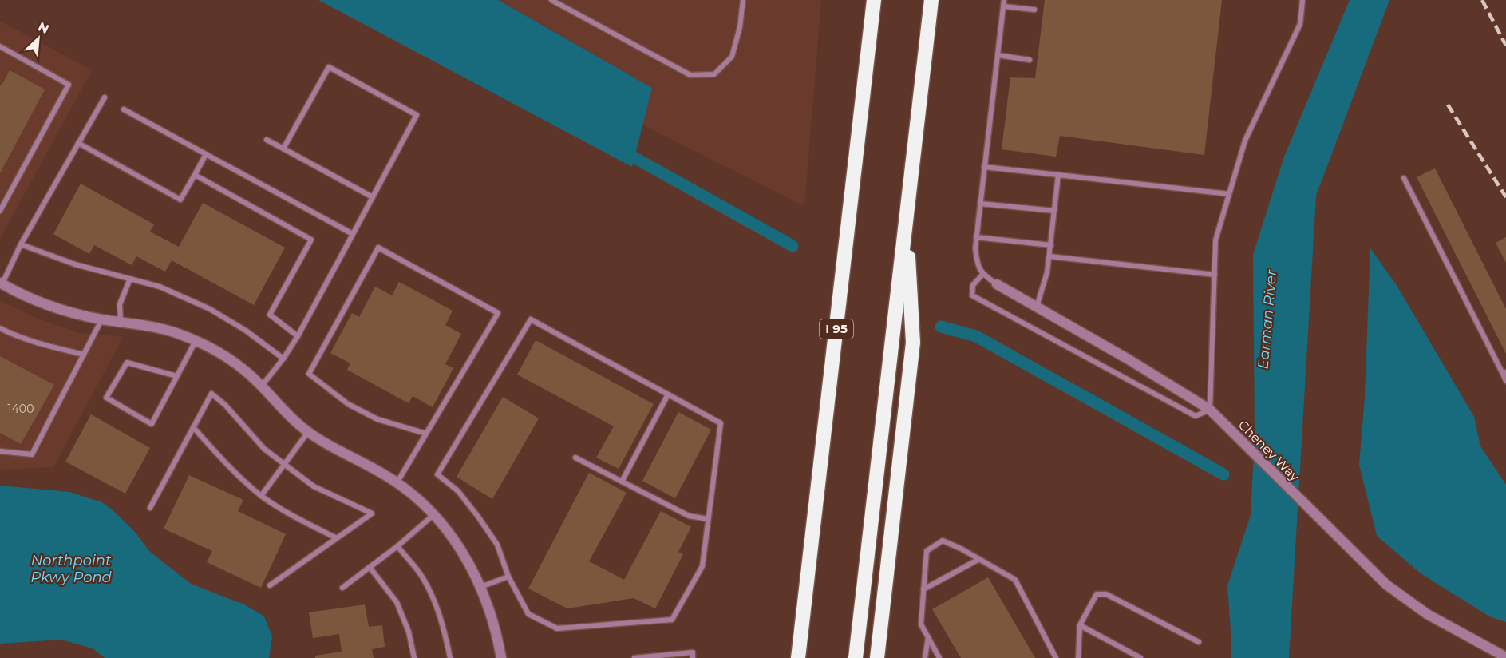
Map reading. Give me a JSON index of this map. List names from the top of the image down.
{
  "streets": {
    "highway": ["I 95"],
    "street": ["Cheney Way"]
  },
  "water": ["Earman River", "Northpoint Pkwy Pond"],
  "house_numbers": ["1400"],
  "north": "top right"
}
